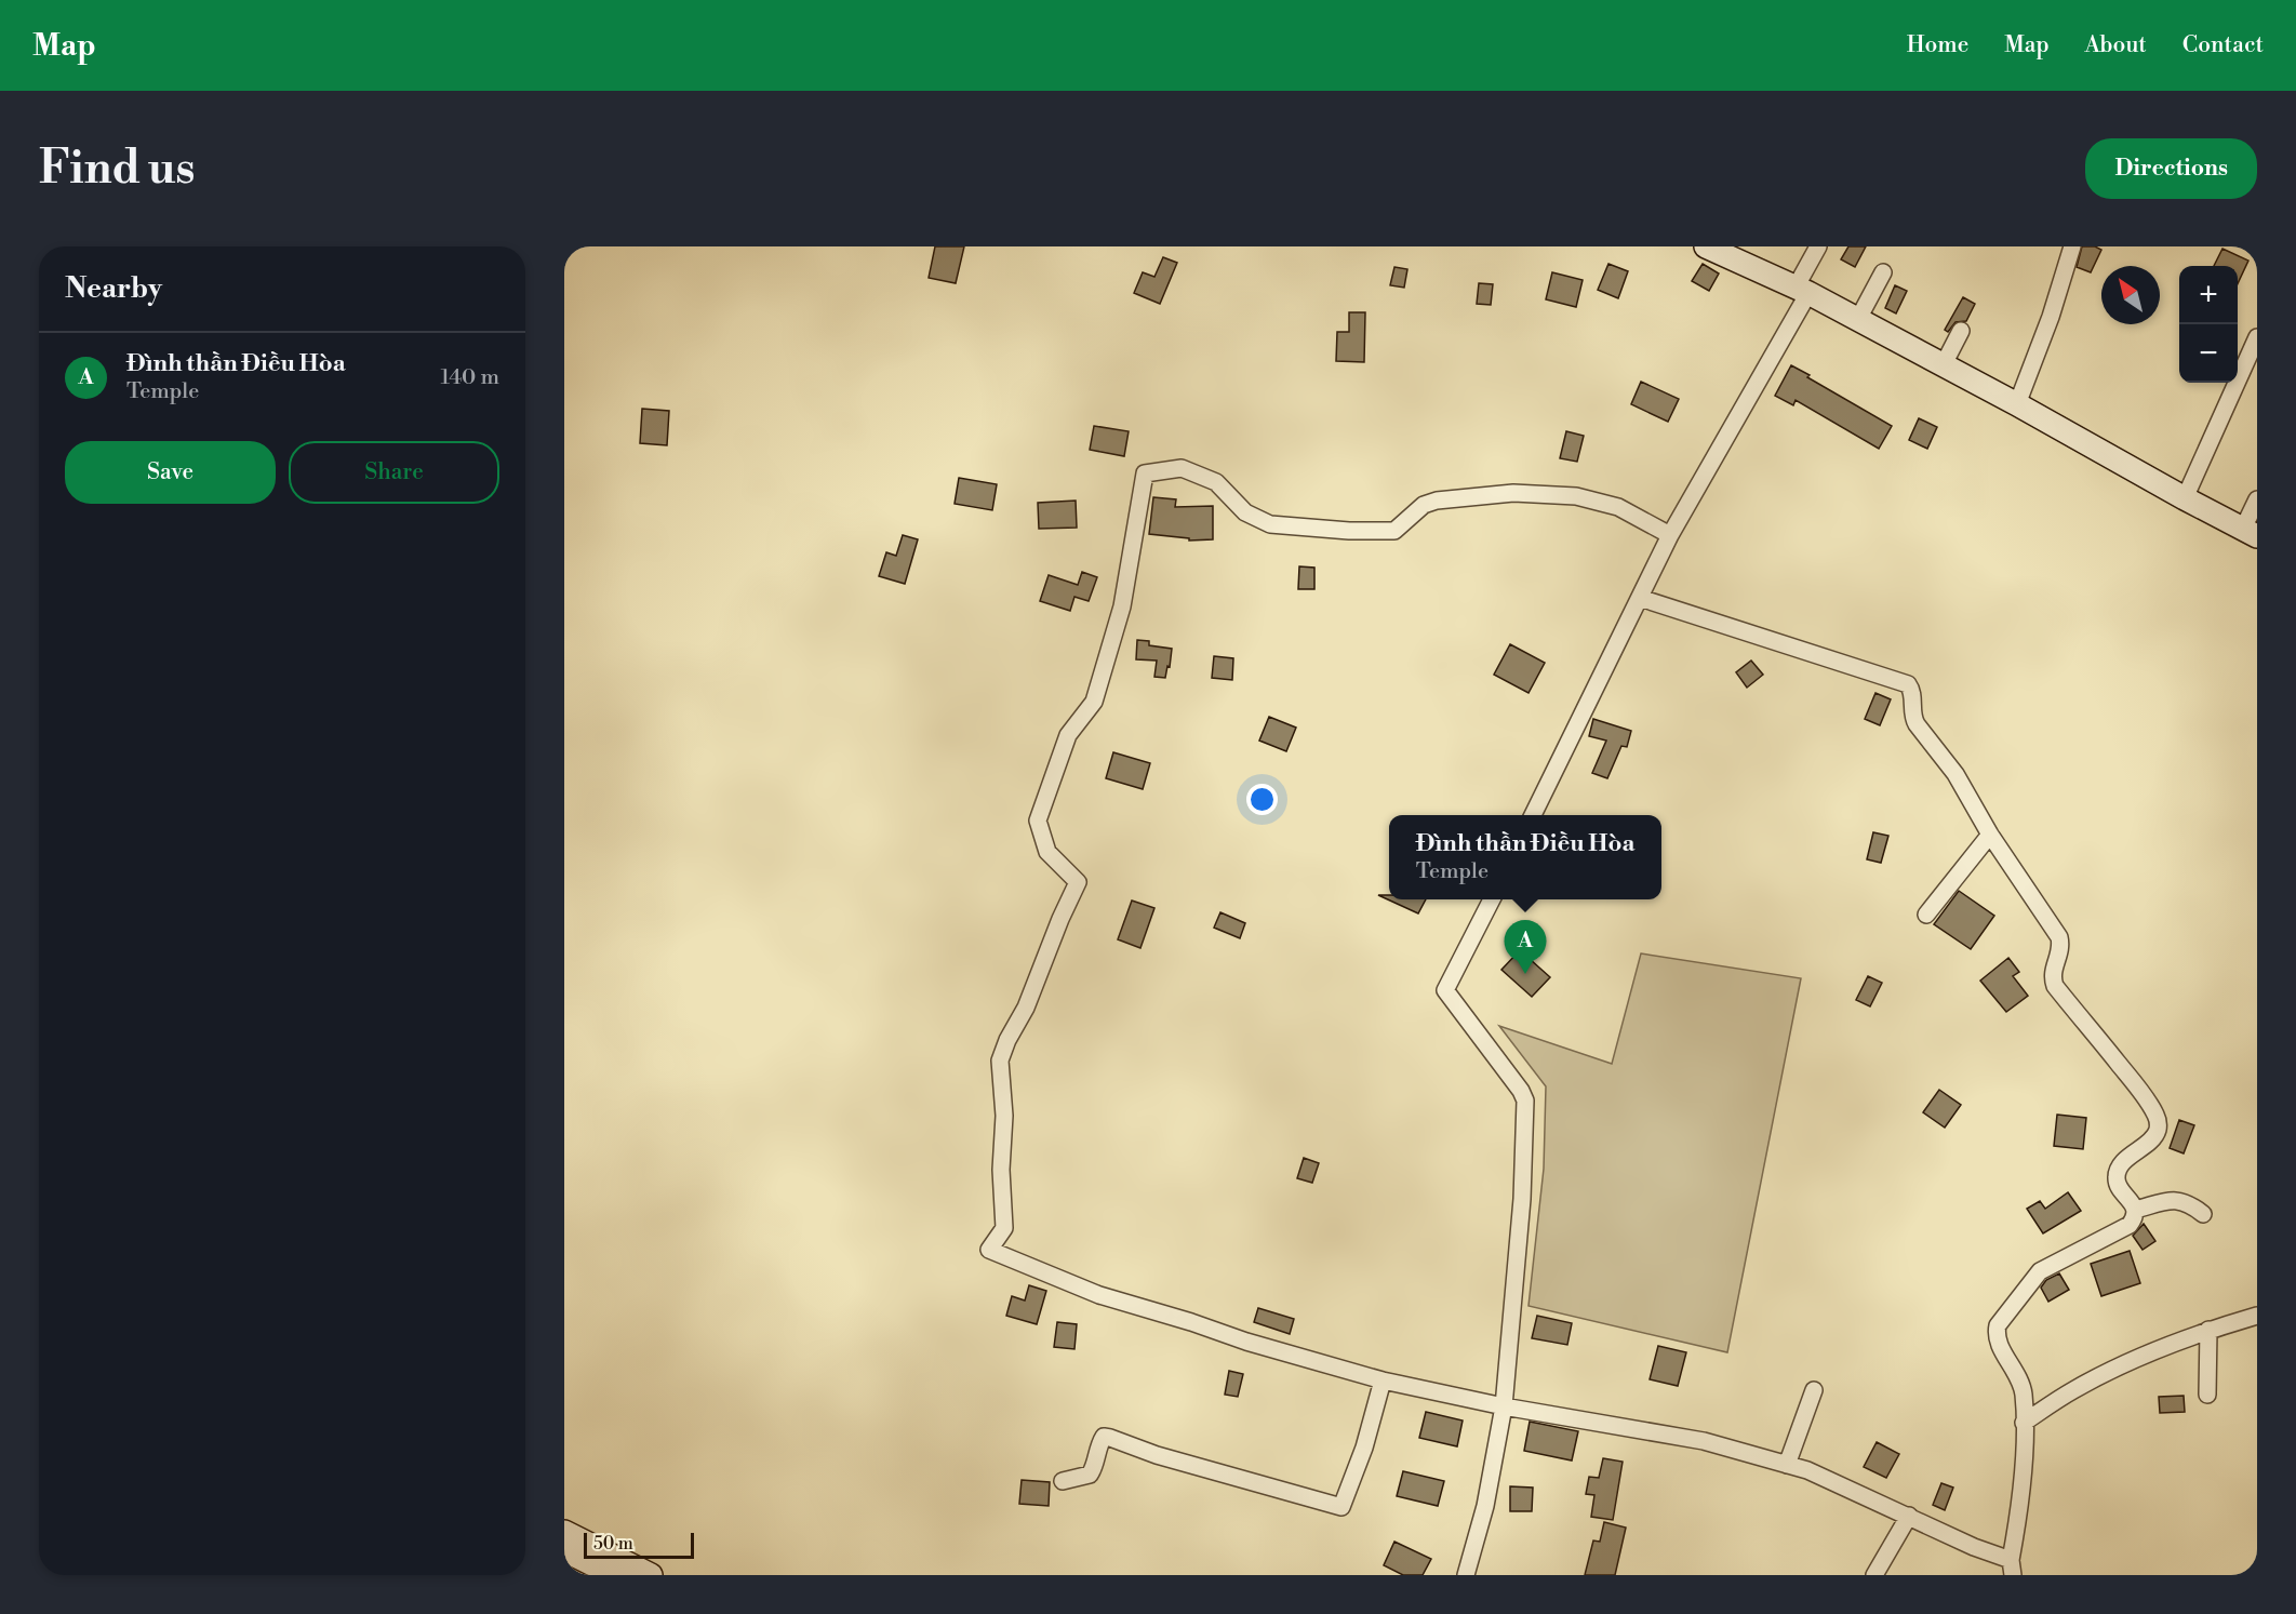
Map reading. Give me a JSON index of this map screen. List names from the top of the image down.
{
  "scale_bar": "50 m",
  "north": "top left",
  "page": {
    "header": "Map",
    "nav": [
      "Home",
      "Map",
      "About",
      "Contact"
    ],
    "buttons": [
      "Directions",
      ["Save", "Share"]
    ],
    "title": "Find us",
    "heading": "Nearby",
    "map_buttons": ["+", "−"],
    "list": [
      {
        "mark": "A",
        "name": "Đình thần Điều Hòa",
        "note": "Temple",
        "value": "140 m"
      }
    ],
    "popup": ["Đình thần Điều Hòa", "Temple"],
    "pins": "A",
    "scale": "50 m"
  }
}
